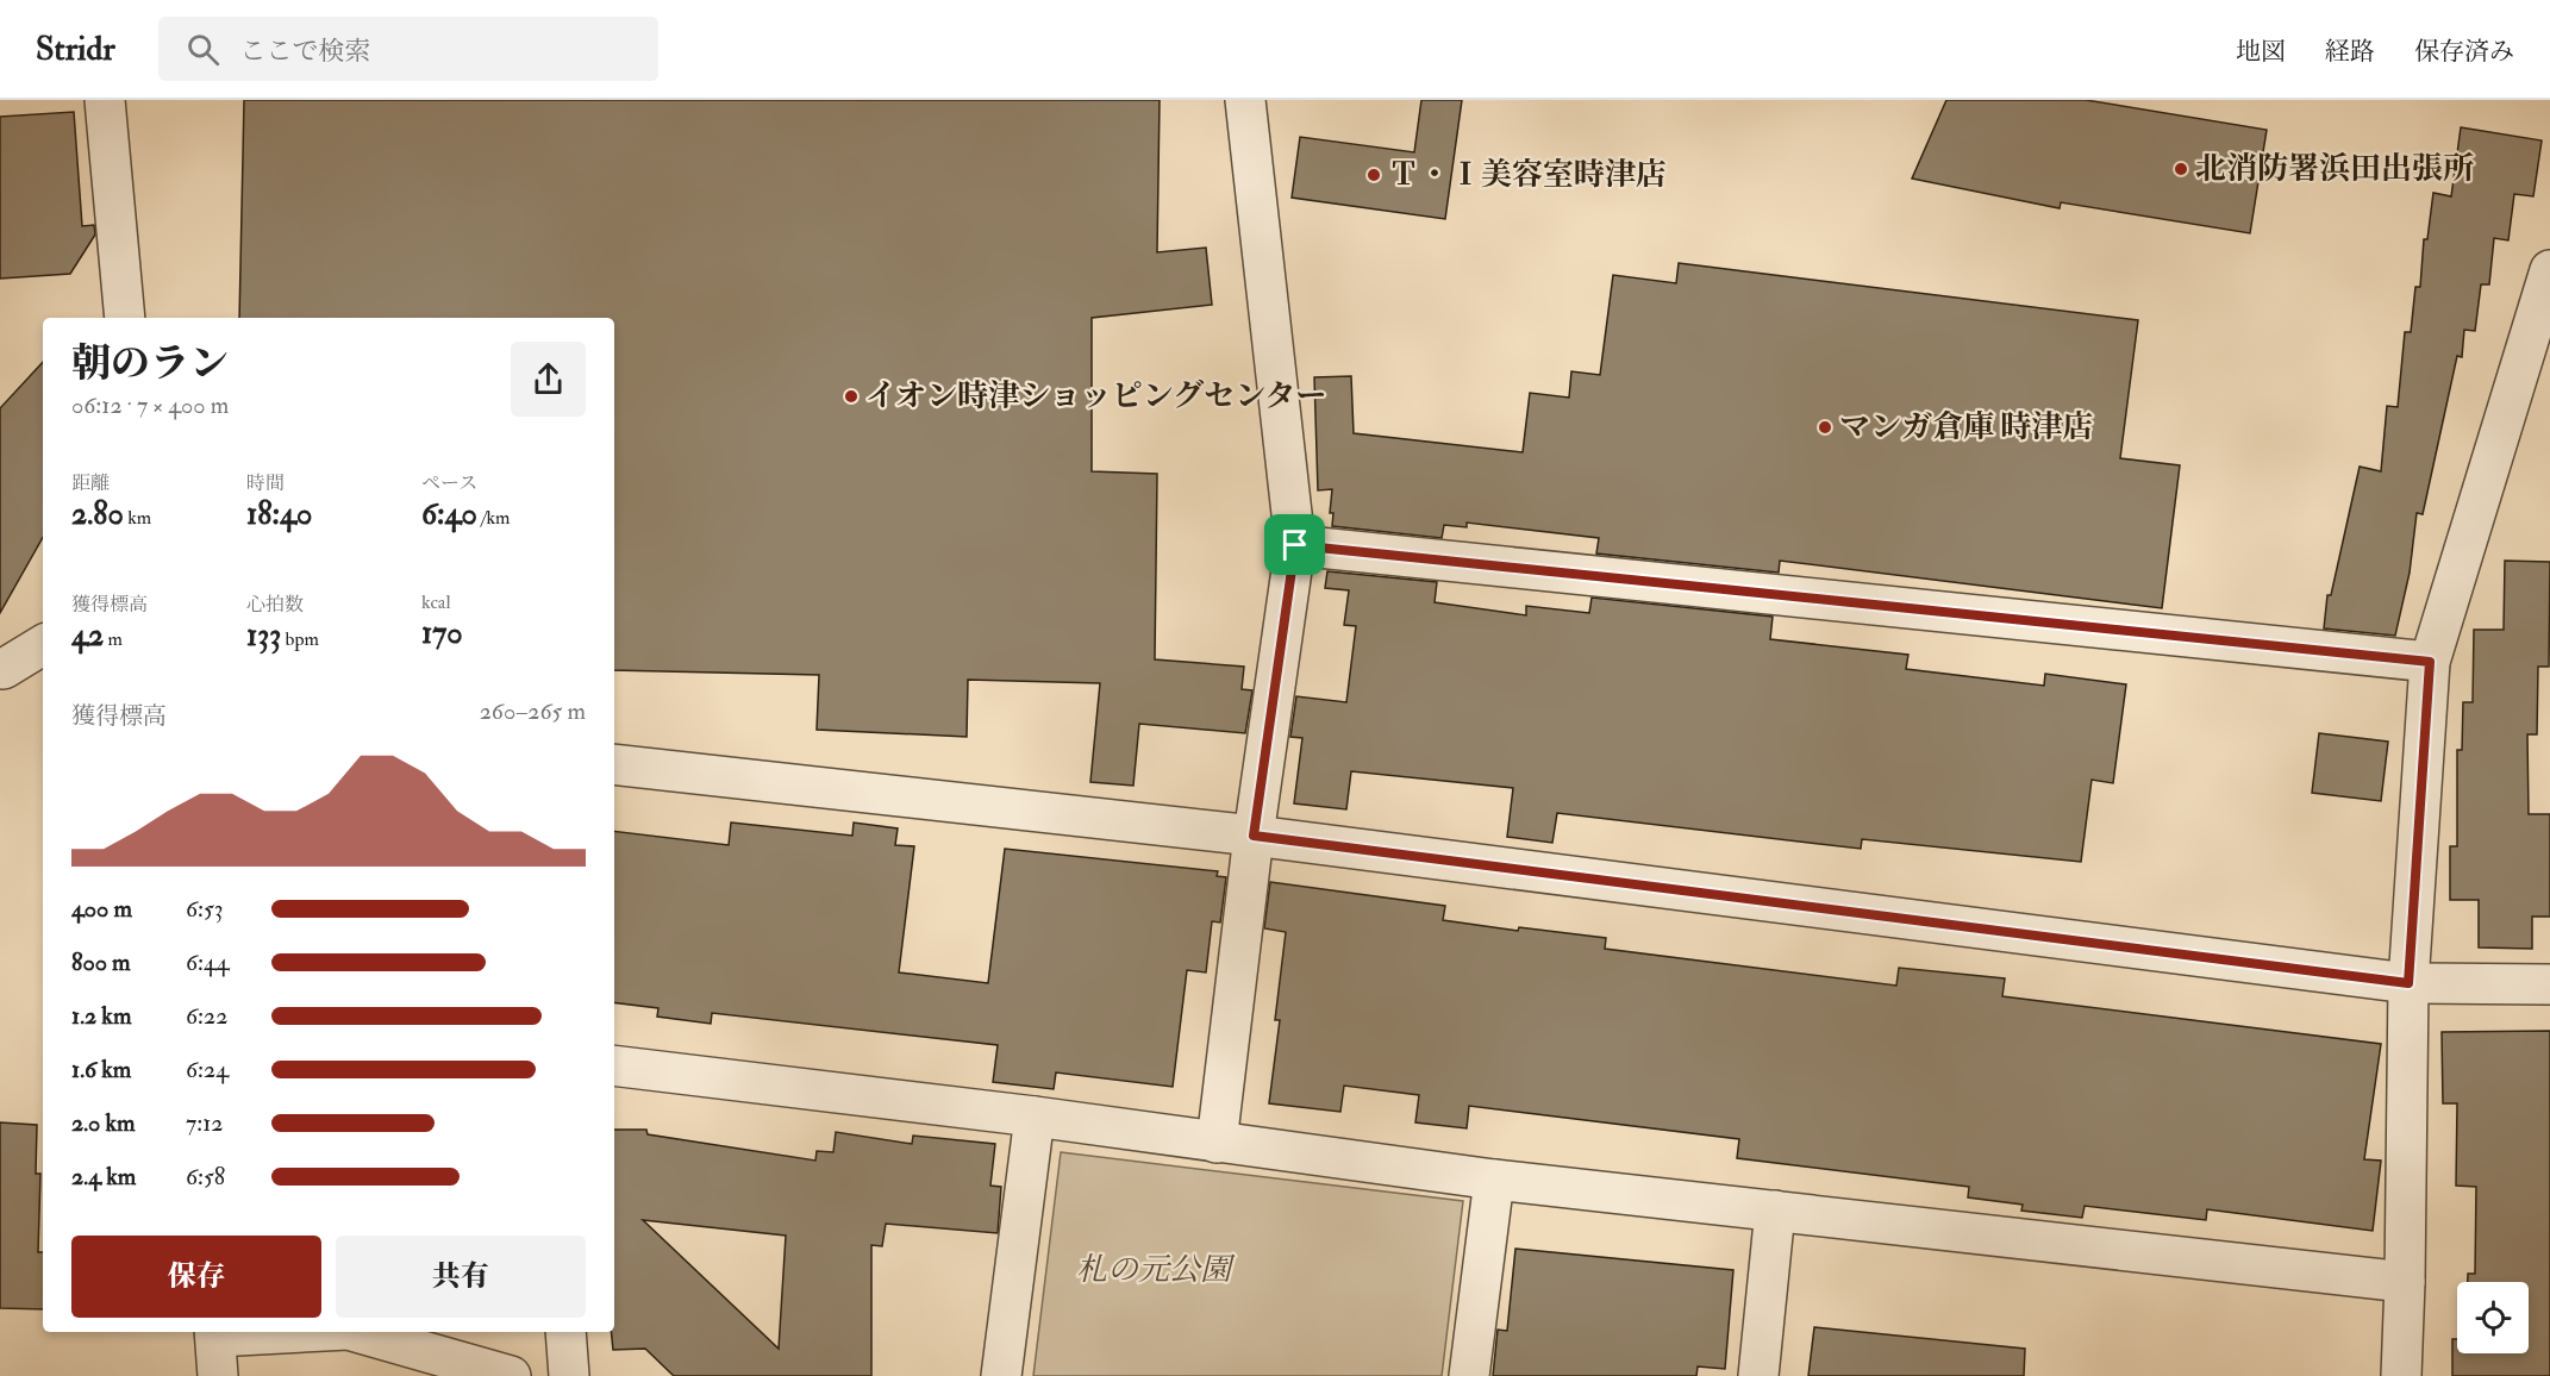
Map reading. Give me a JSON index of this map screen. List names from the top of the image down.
{
  "parks": ["札の元公園"],
  "places": [
    "北消防署浜田出張所",
    "Ｔ・Ｉ美容室時津店",
    "イオン時津ショッピングセンター",
    "マンガ倉庫 時津店"
  ],
  "page": {
    "header": "Stridr",
    "search": "ここで検索",
    "nav": ["地図", "経路", "保存済み"],
    "heading": ["朝のラン", "06:12 · 7 × 400 m"],
    "stats": [
      ["距離", "2.80 km"],
      ["時間", "18:40"],
      ["ペース", "6:40 /km"],
      ["獲得標高", "42 m"],
      ["心拍数", "133 bpm"],
      ["kcal", "170"]
    ],
    "chart": ["獲得標高", "260–265 m"],
    "list": [
      {
        "name": "400 m",
        "note": "6:53"
      },
      {
        "name": "800 m",
        "note": "6:44"
      },
      {
        "name": "1.2 km",
        "note": "6:22"
      },
      {
        "name": "1.6 km",
        "note": "6:24"
      },
      {
        "name": "2.0 km",
        "note": "7:12"
      },
      {
        "name": "2.4 km",
        "note": "6:58"
      }
    ],
    "buttons": ["保存", "共有"]
  }
}
